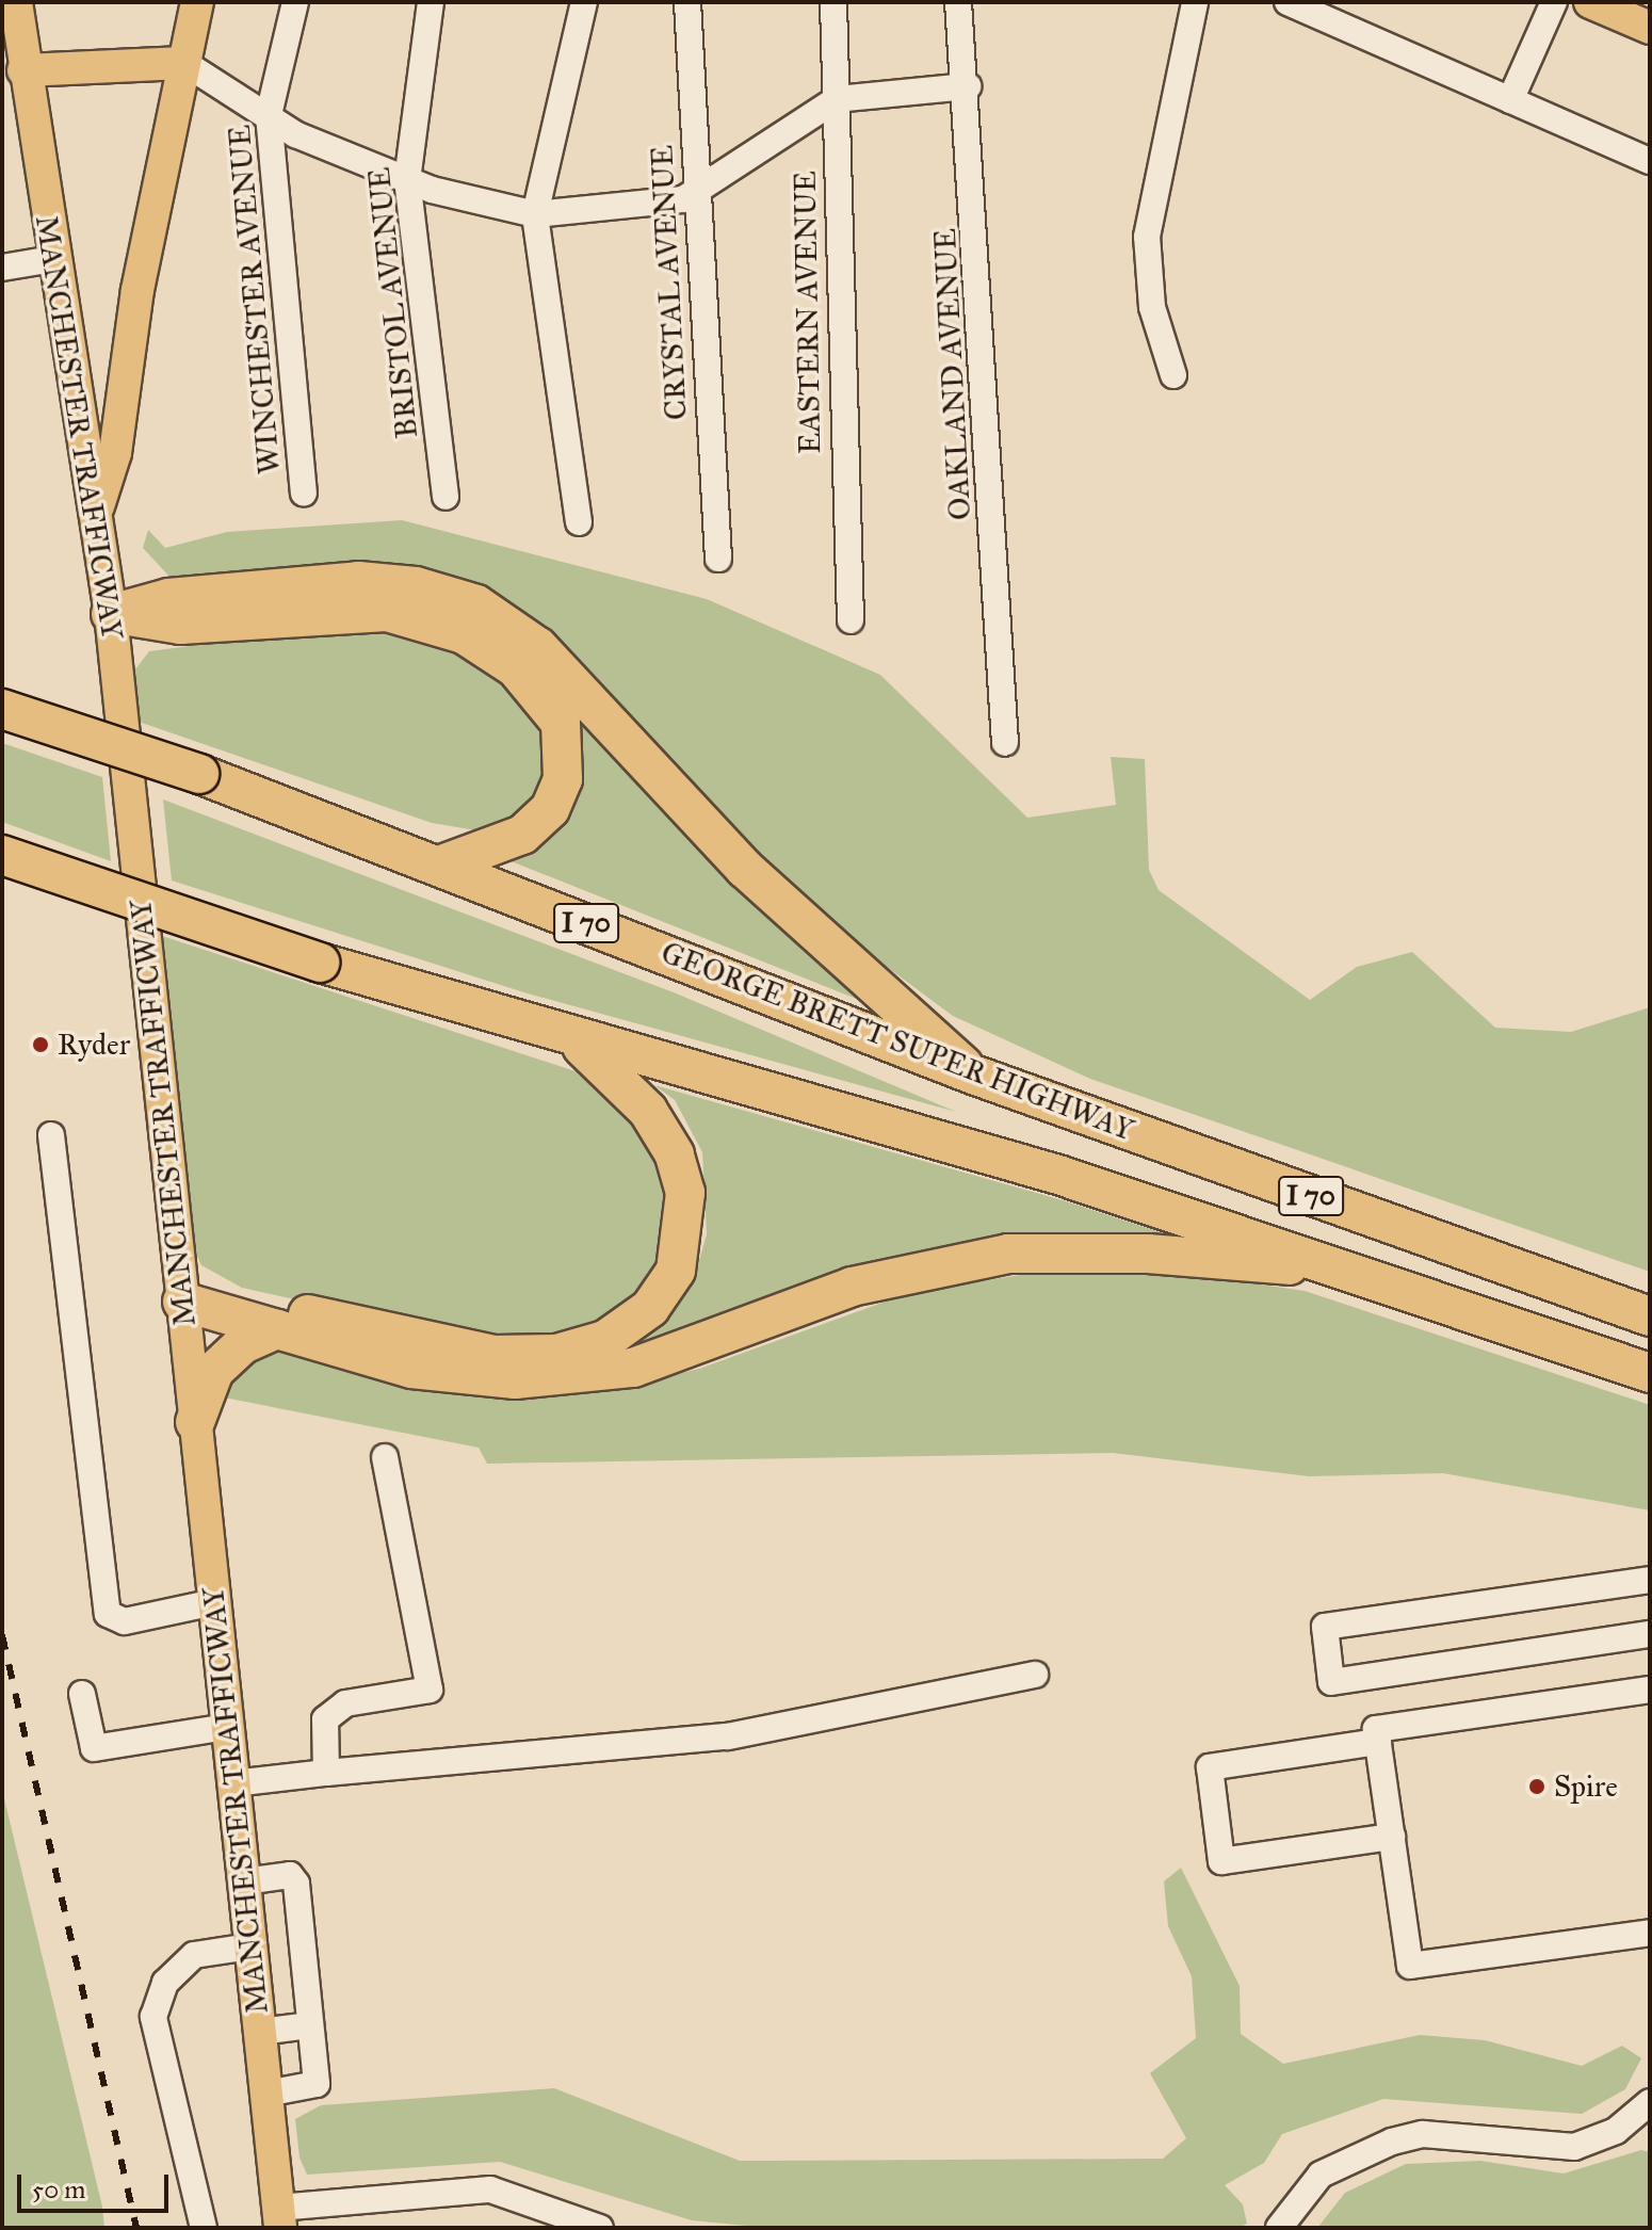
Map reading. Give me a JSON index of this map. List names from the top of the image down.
{
  "streets": {
    "highway": ["I 70", "GEORGE BRETT SUPER HIGHWAY"],
    "main road": ["MANCHESTER TRAFFICWAY"],
    "street": [
      "CRYSTAL AVENUE",
      "WINCHESTER AVENUE",
      "BRISTOL AVENUE",
      "EASTERN AVENUE",
      "OAKLAND AVENUE"
    ]
  },
  "places": ["Ryder", "Spire"],
  "scale_bar": "50 m"
}
